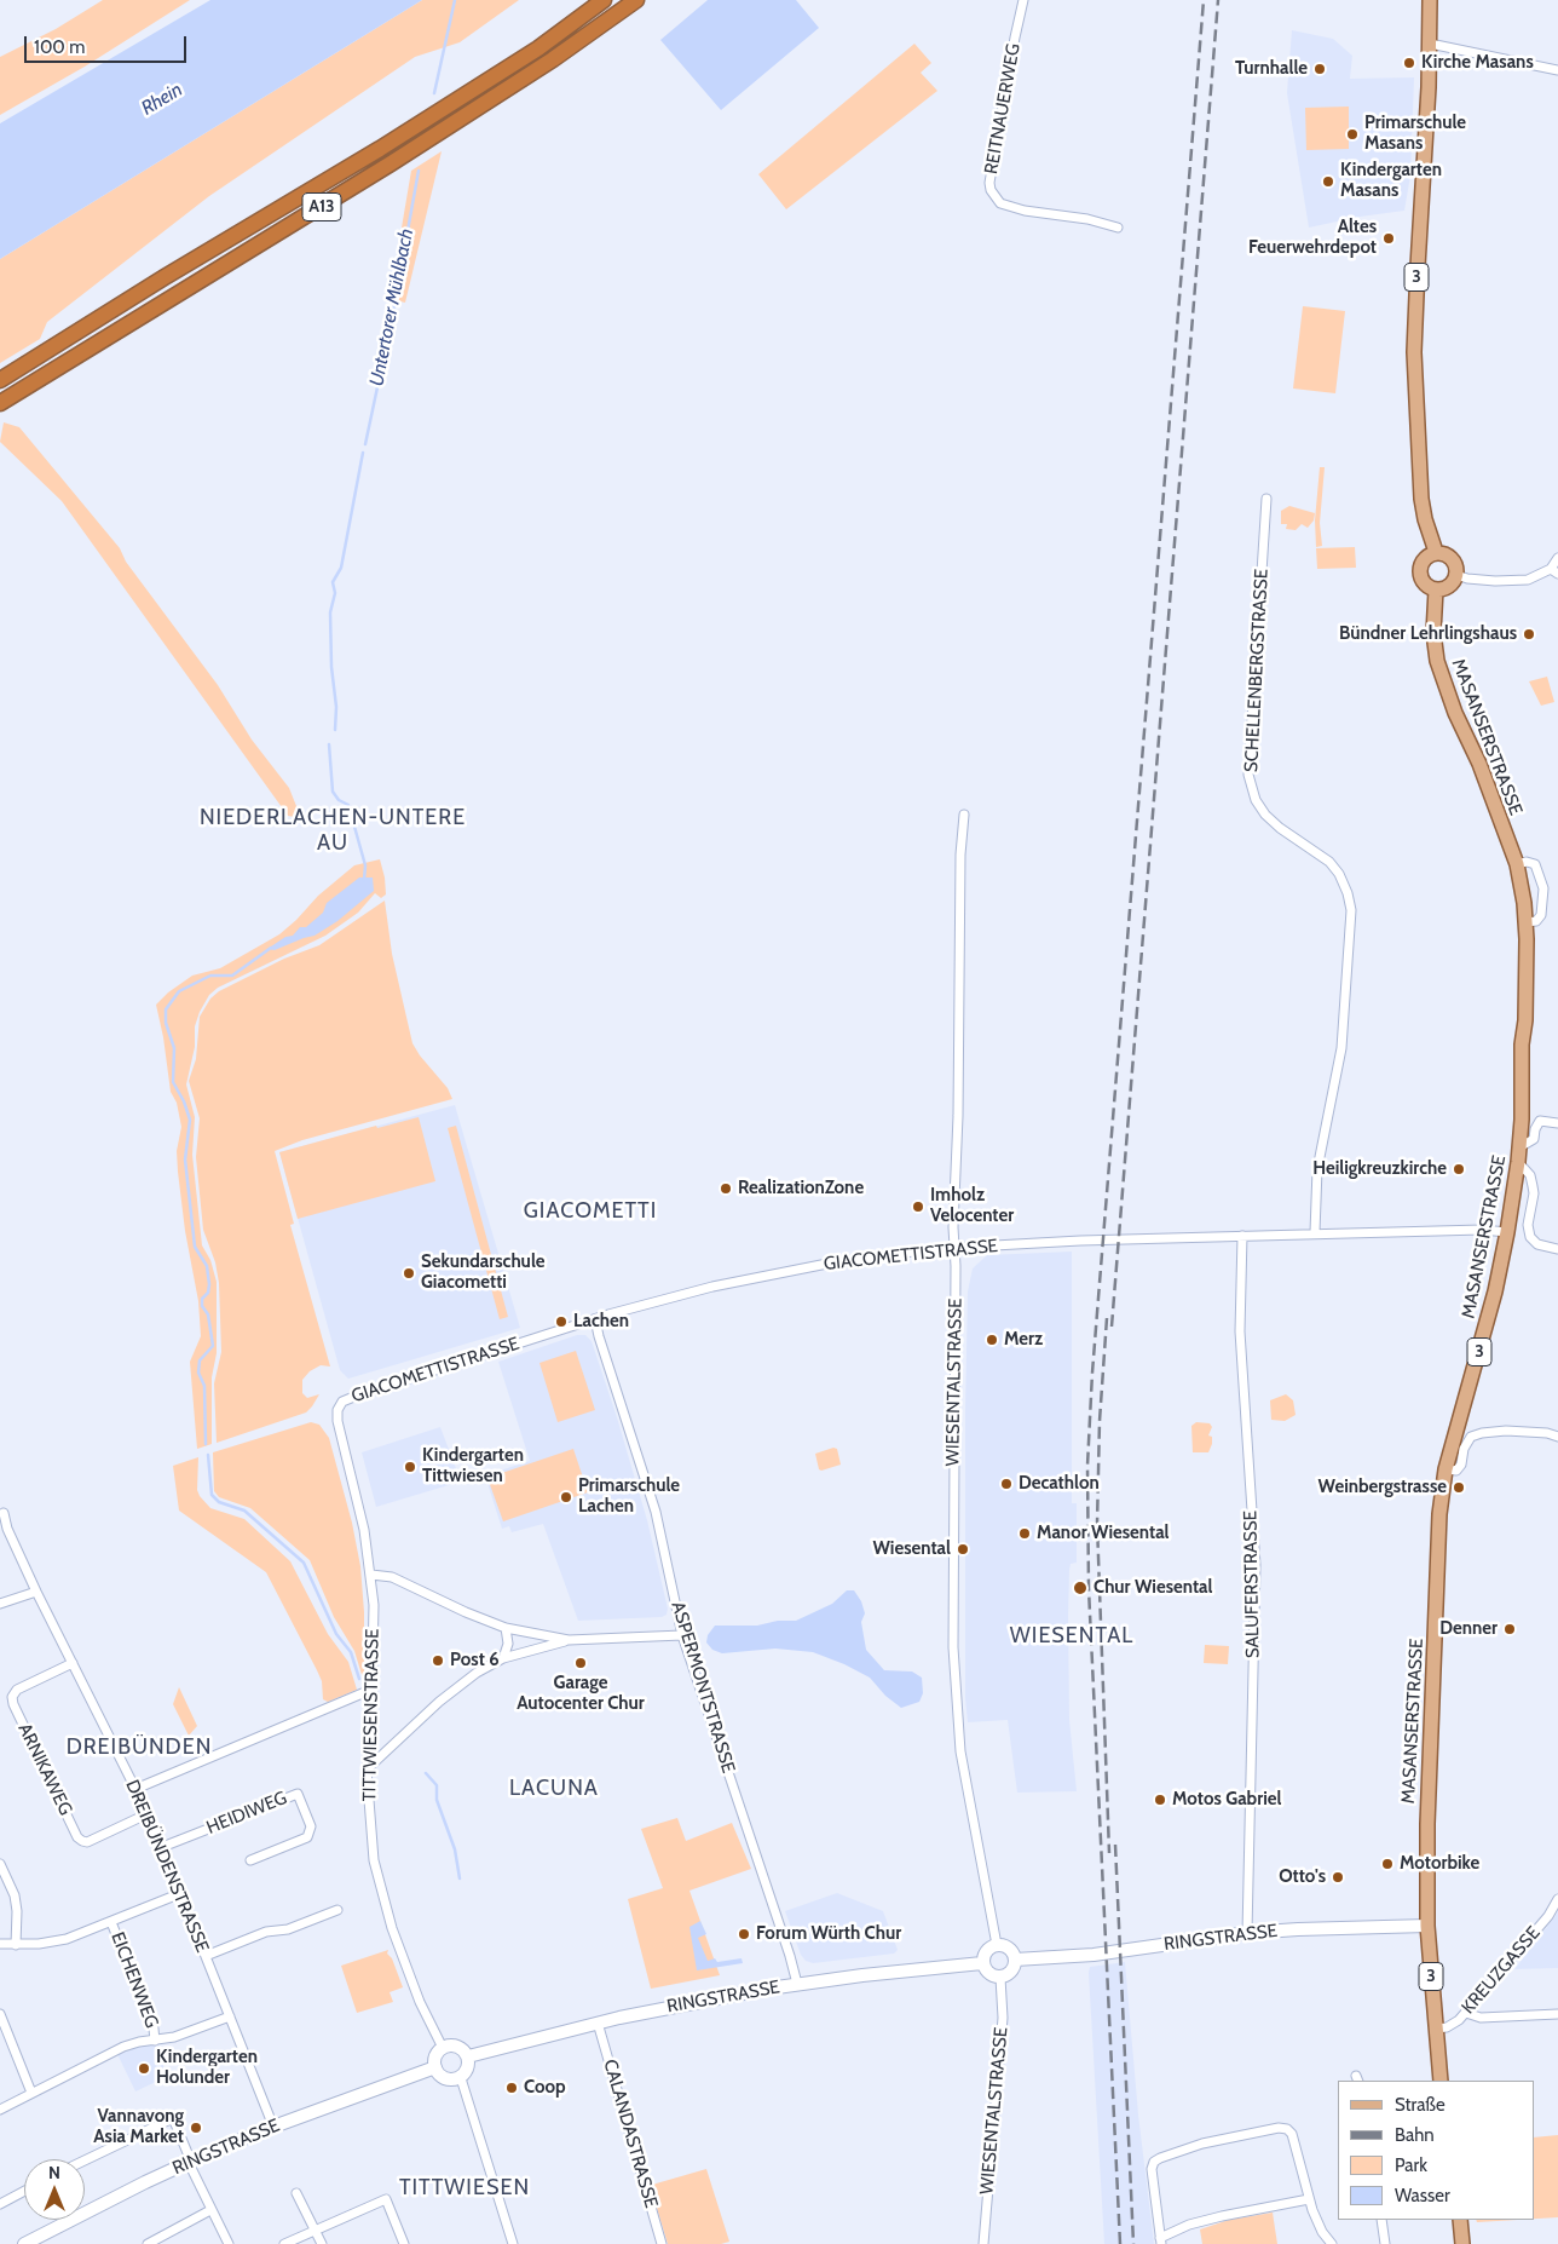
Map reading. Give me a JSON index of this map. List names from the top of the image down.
{
  "streets": {
    "highway": ["A13"],
    "main road": ["3", "MASANSERSTRASSE", "RINGSTRASSE"],
    "street": [
      "REITNAUERWEG",
      "SCHELLENBERGSTRASSE",
      "GIACOMETTISTRASSE",
      "WIESENTALSTRASSE",
      "SALUFERSTRASSE",
      "ASPERMONTSTRASSE",
      "TITTWIESENSTRASSE",
      "ARNIKAWEG",
      "HEIDIWEG",
      "DREIBÜNDENSTRASSE",
      "KREUZGASSE",
      "EICHENWEG",
      "CALANDASTRASSE"
    ]
  },
  "crossings": [
    ["3", "MASANSERSTRASSE"],
    ["SCHELLENBERGSTRASSE", "GIACOMETTISTRASSE"],
    ["MASANSERSTRASSE", "GIACOMETTISTRASSE"],
    ["MASANSERSTRASSE", "RINGSTRASSE"],
    ["MASANSERSTRASSE", "KREUZGASSE"],
    ["GIACOMETTISTRASSE", "WIESENTALSTRASSE"],
    ["GIACOMETTISTRASSE", "SALUFERSTRASSE"],
    ["GIACOMETTISTRASSE", "ASPERMONTSTRASSE"],
    ["GIACOMETTISTRASSE", "TITTWIESENSTRASSE"],
    ["WIESENTALSTRASSE", "RINGSTRASSE"],
    ["SALUFERSTRASSE", "RINGSTRASSE"],
    ["ASPERMONTSTRASSE", "RINGSTRASSE"],
    ["TITTWIESENSTRASSE", "RINGSTRASSE"],
    ["ARNIKAWEG", "DREIBÜNDENSTRASSE"],
    ["HEIDIWEG", "DREIBÜNDENSTRASSE"],
    ["DREIBÜNDENSTRASSE", "RINGSTRASSE"],
    ["RINGSTRASSE", "CALANDASTRASSE"]
  ],
  "districts": [
    "NIEDERLACHEN-UNTERE AU",
    "GIACOMETTI",
    "WIESENTAL",
    "DREIBÜNDEN",
    "LACUNA",
    "TITTWIESEN"
  ],
  "water": ["Rhein", "Untertorer Mühlbach"],
  "places": [
    "Kirche Masans",
    "Turnhalle",
    "Primarschule Masans",
    "Kindergarten Masans",
    "Altes Feuerwehrdepot",
    "Bündner Lehrlingshaus",
    "Heiligkreuzkirche",
    "RealizationZone",
    "Imholz Velocenter",
    "Sekundarschule Giacometti",
    "Lachen",
    "Merz",
    "Kindergarten Tittwiesen",
    "Decathlon",
    "Weinbergstrasse",
    "Primarschule Lachen",
    "Manor Wiesental",
    "Wiesental",
    "Chur Wiesental",
    "Denner",
    "Post 6",
    "Garage Autocenter Chur",
    "Motos Gabriel",
    "Motorbike",
    "Otto's",
    "Forum Würth Chur",
    "Kindergarten Holunder",
    "Coop",
    "Vannavong Asia Market"
  ],
  "legend": [
    "Straße",
    "Bahn",
    "Park",
    "Wasser"
  ],
  "scale_bar": "100 m",
  "north": "top"
}
